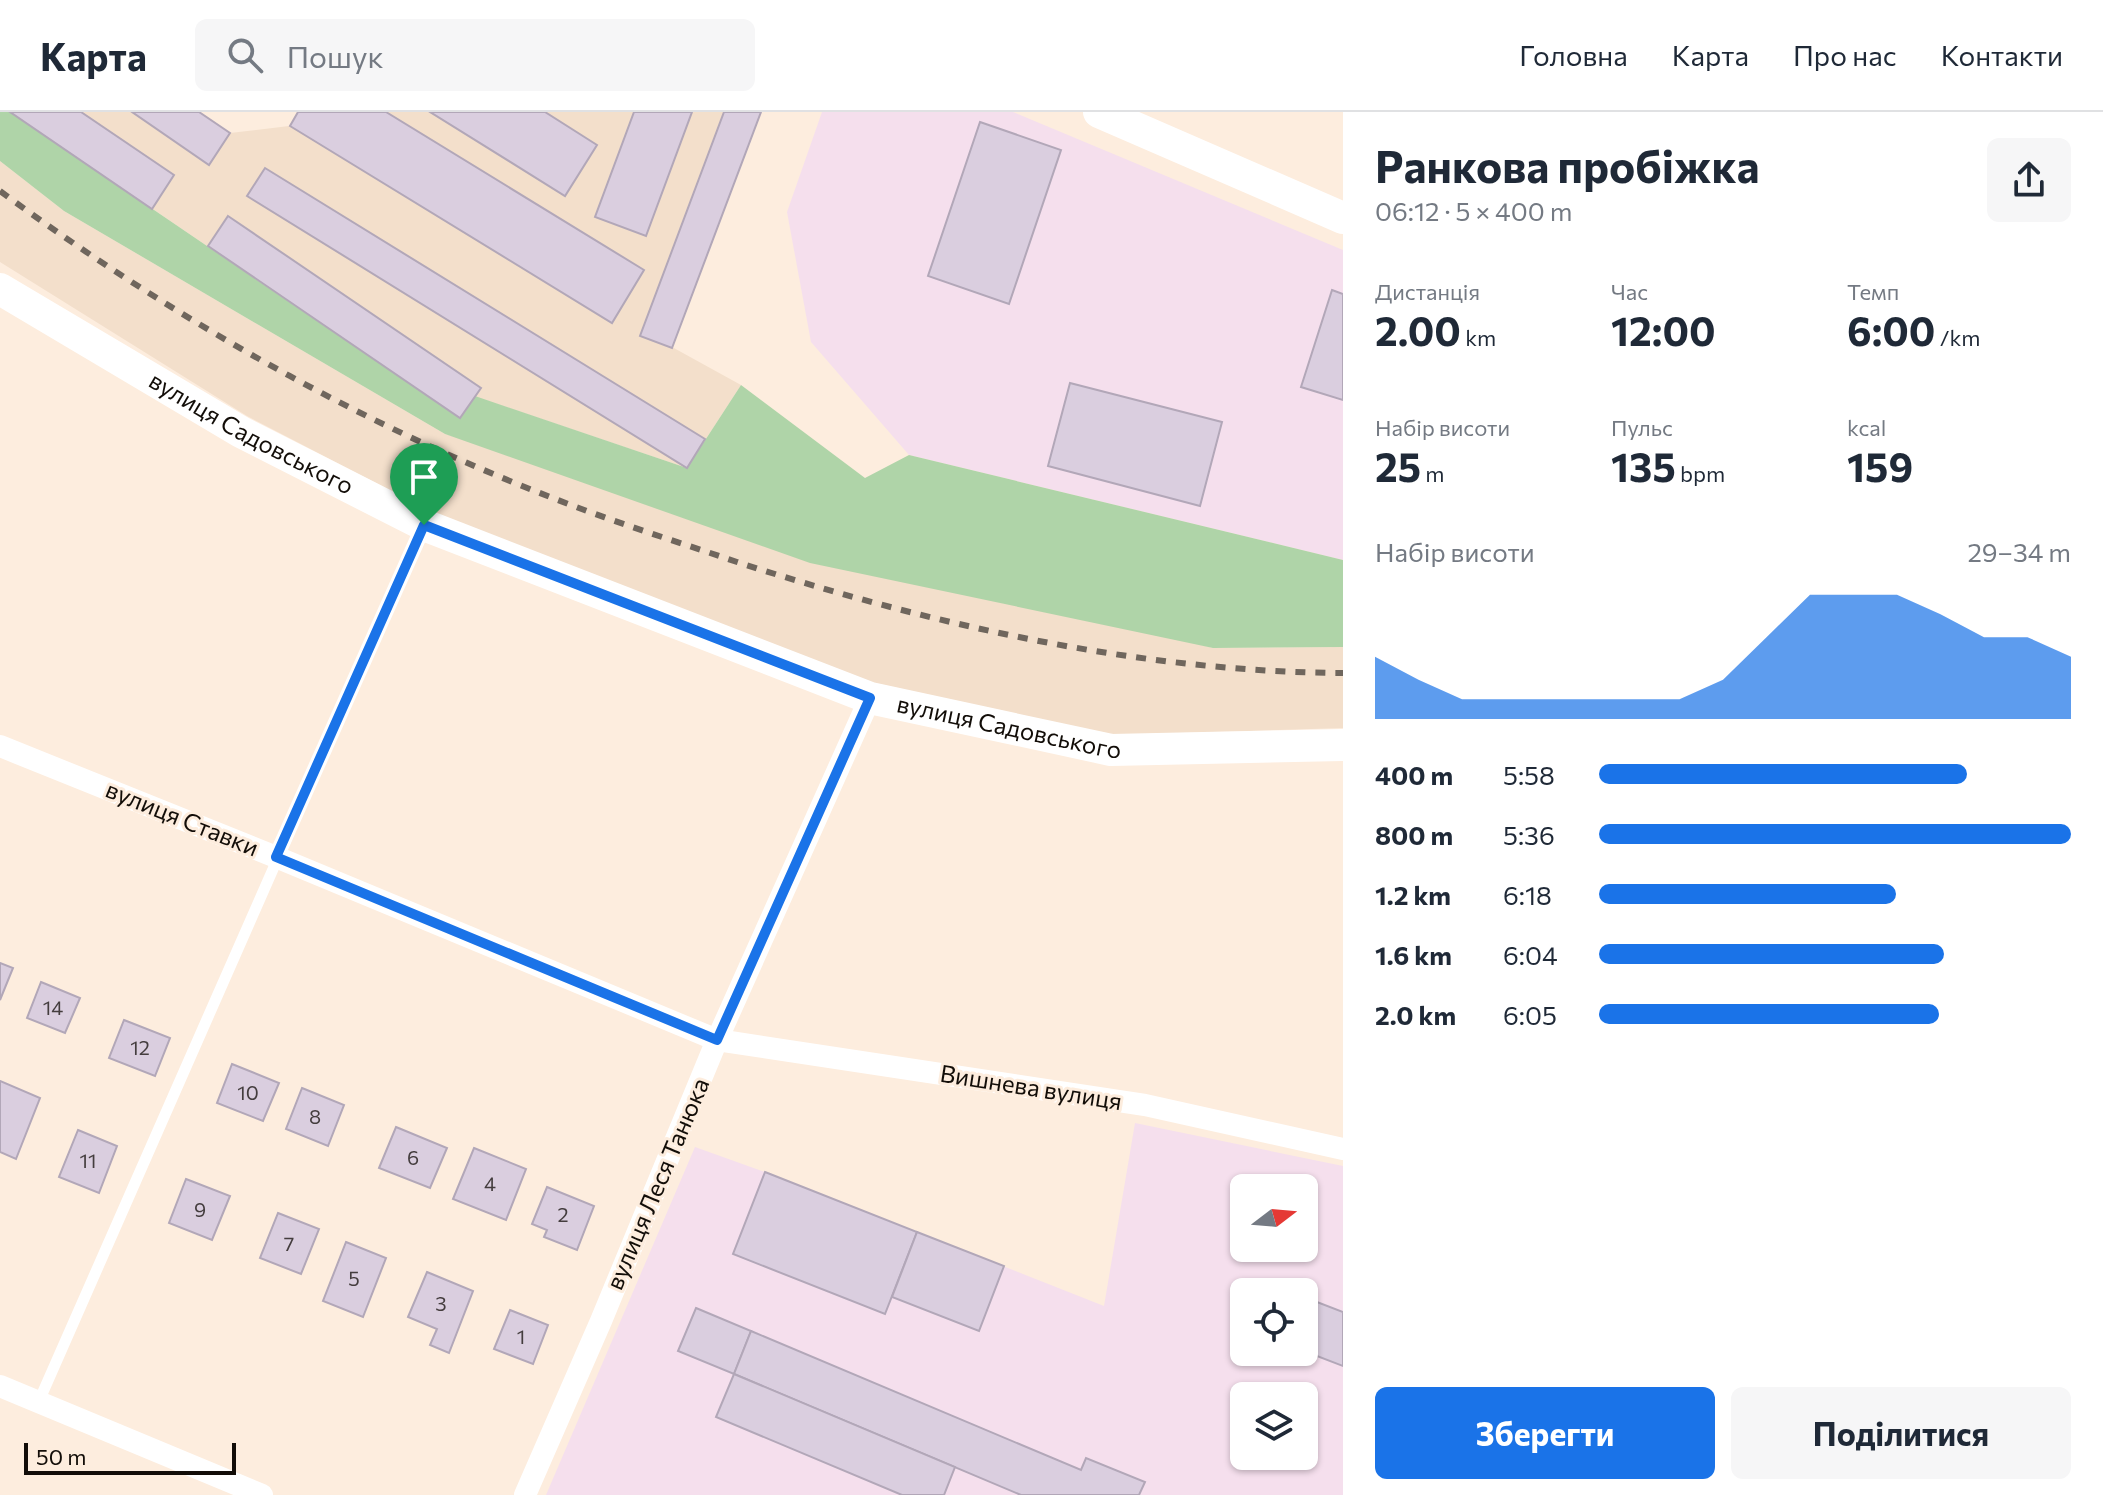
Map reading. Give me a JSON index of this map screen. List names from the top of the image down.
{
  "streets": {
    "street": [
      "вулиця Садовського",
      "вулиця Ставки",
      "Вишнева вулиця",
      "вулиця Леся Танюка"
    ]
  },
  "crossings": [
    ["вулиця Садовського", "вулиця Леся Танюка"],
    ["вулиця Ставки", "Вишнева вулиця"],
    ["вулиця Ставки", "вулиця Леся Танюка"],
    ["Вишнева вулиця", "вулиця Леся Танюка"]
  ],
  "house_numbers": [
    "14",
    "12",
    "10",
    "8",
    "6",
    "11",
    "4",
    "9",
    "2",
    "7",
    "5",
    "3",
    "1"
  ],
  "scale_bar": "50 m",
  "north": "right",
  "page": {
    "header": "Карта",
    "search": "Пошук",
    "nav": [
      "Головна",
      "Карта",
      "Про нас",
      "Контакти"
    ],
    "heading": ["Ранкова пробіжка", "06:12 · 5 × 400 m"],
    "stats": [
      ["Дистанція", "2.00 km"],
      ["Час", "12:00"],
      ["Темп", "6:00 /km"],
      ["Набір висоти", "25 m"],
      ["Пульс", "135 bpm"],
      ["kcal", "159"]
    ],
    "chart": ["Набір висоти", "29–34 m"],
    "list": [
      {
        "name": "400 m",
        "note": "5:58"
      },
      {
        "name": "800 m",
        "note": "5:36"
      },
      {
        "name": "1.2 km",
        "note": "6:18"
      },
      {
        "name": "1.6 km",
        "note": "6:04"
      },
      {
        "name": "2.0 km",
        "note": "6:05"
      }
    ],
    "buttons": ["Зберегти", "Поділитися"],
    "scale": "50 m"
  }
}
